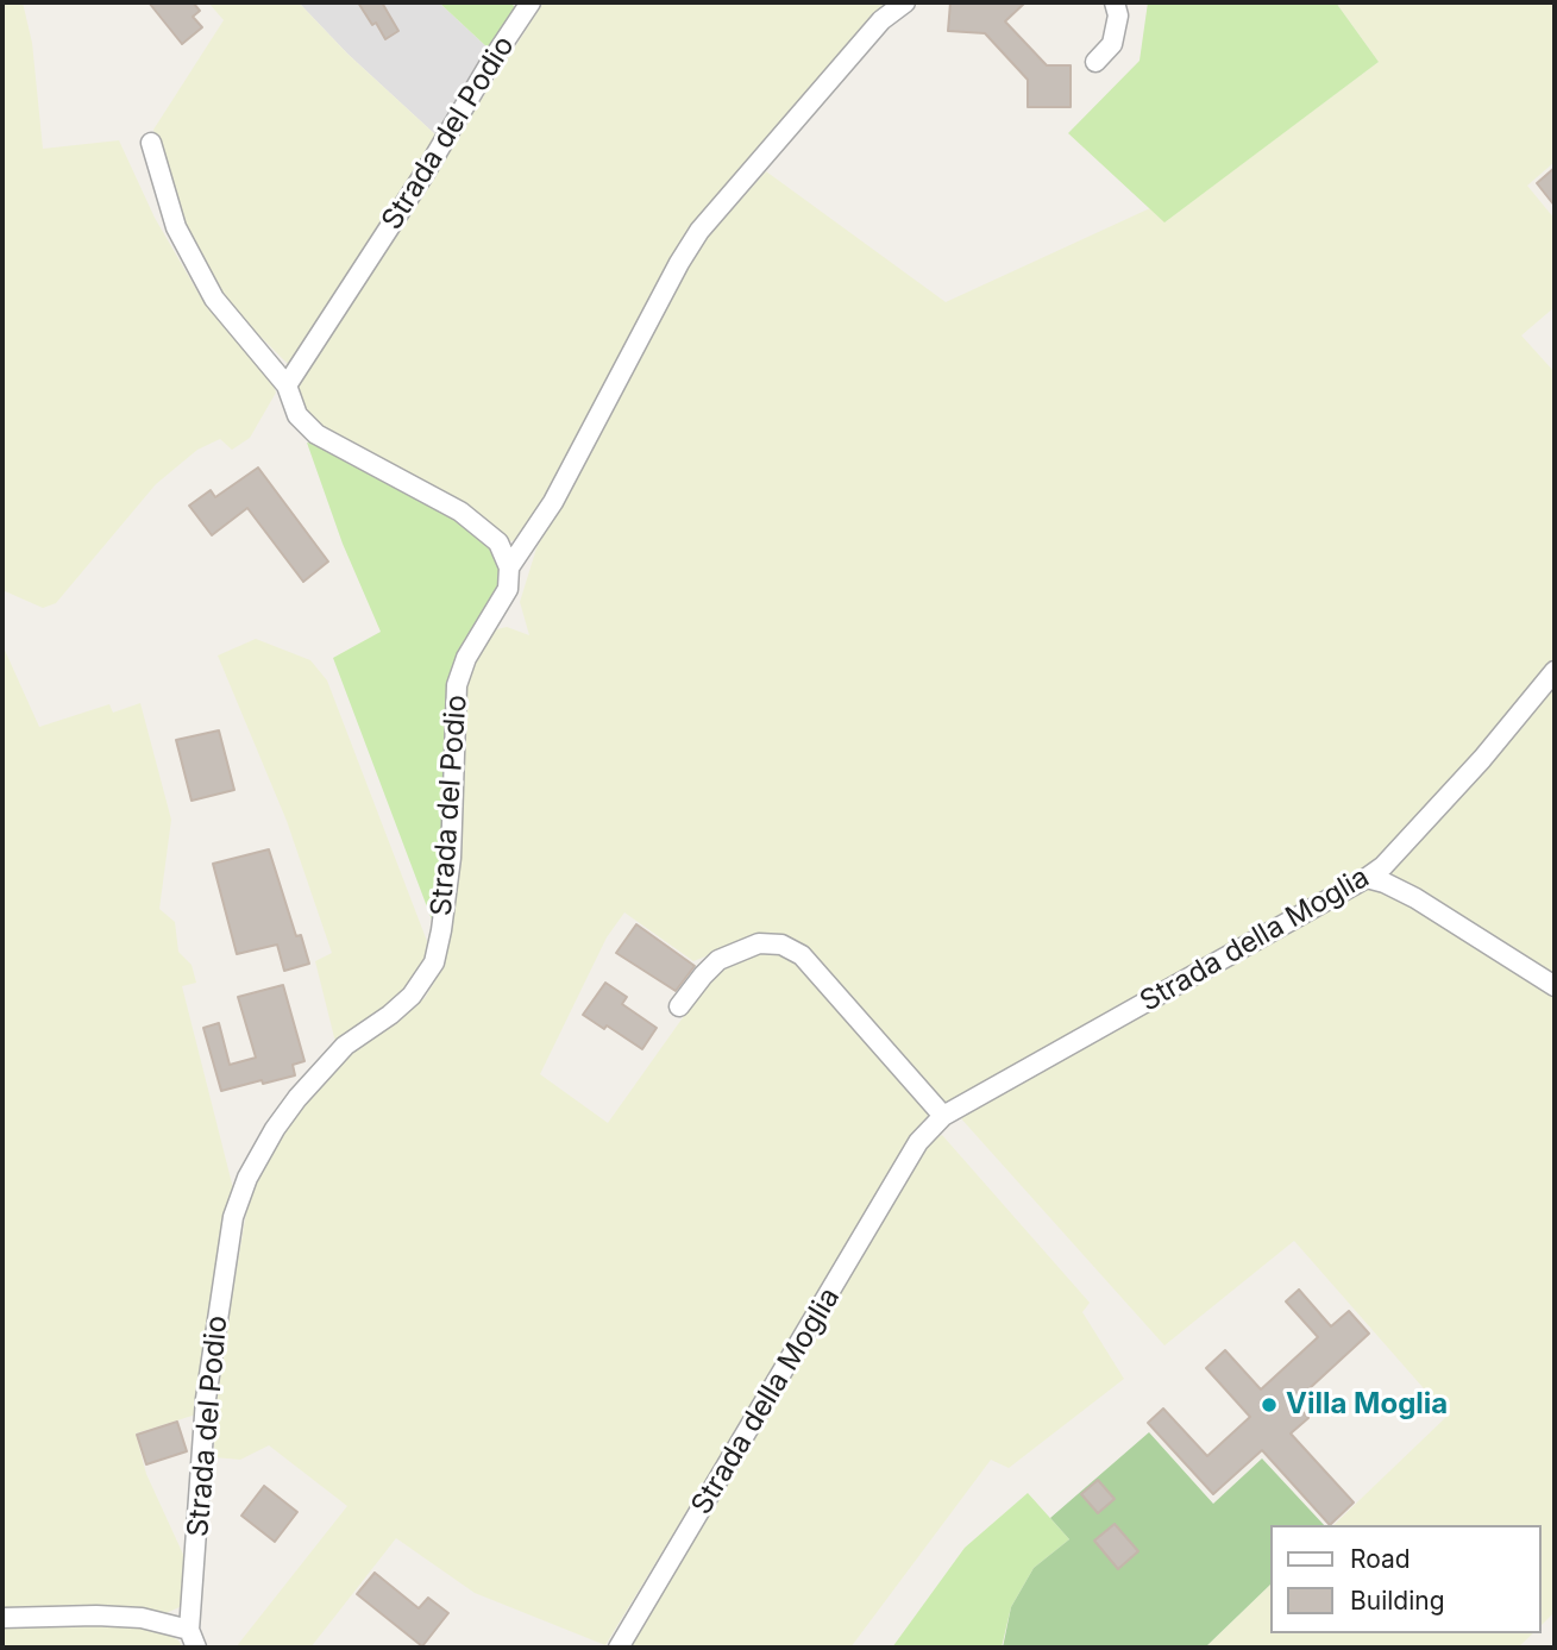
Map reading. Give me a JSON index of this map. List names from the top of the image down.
{
  "streets": {
    "street": ["Strada del Podio", "Strada della Moglia"]
  },
  "places": ["Villa Moglia"],
  "legend": ["Road", "Building"]
}
